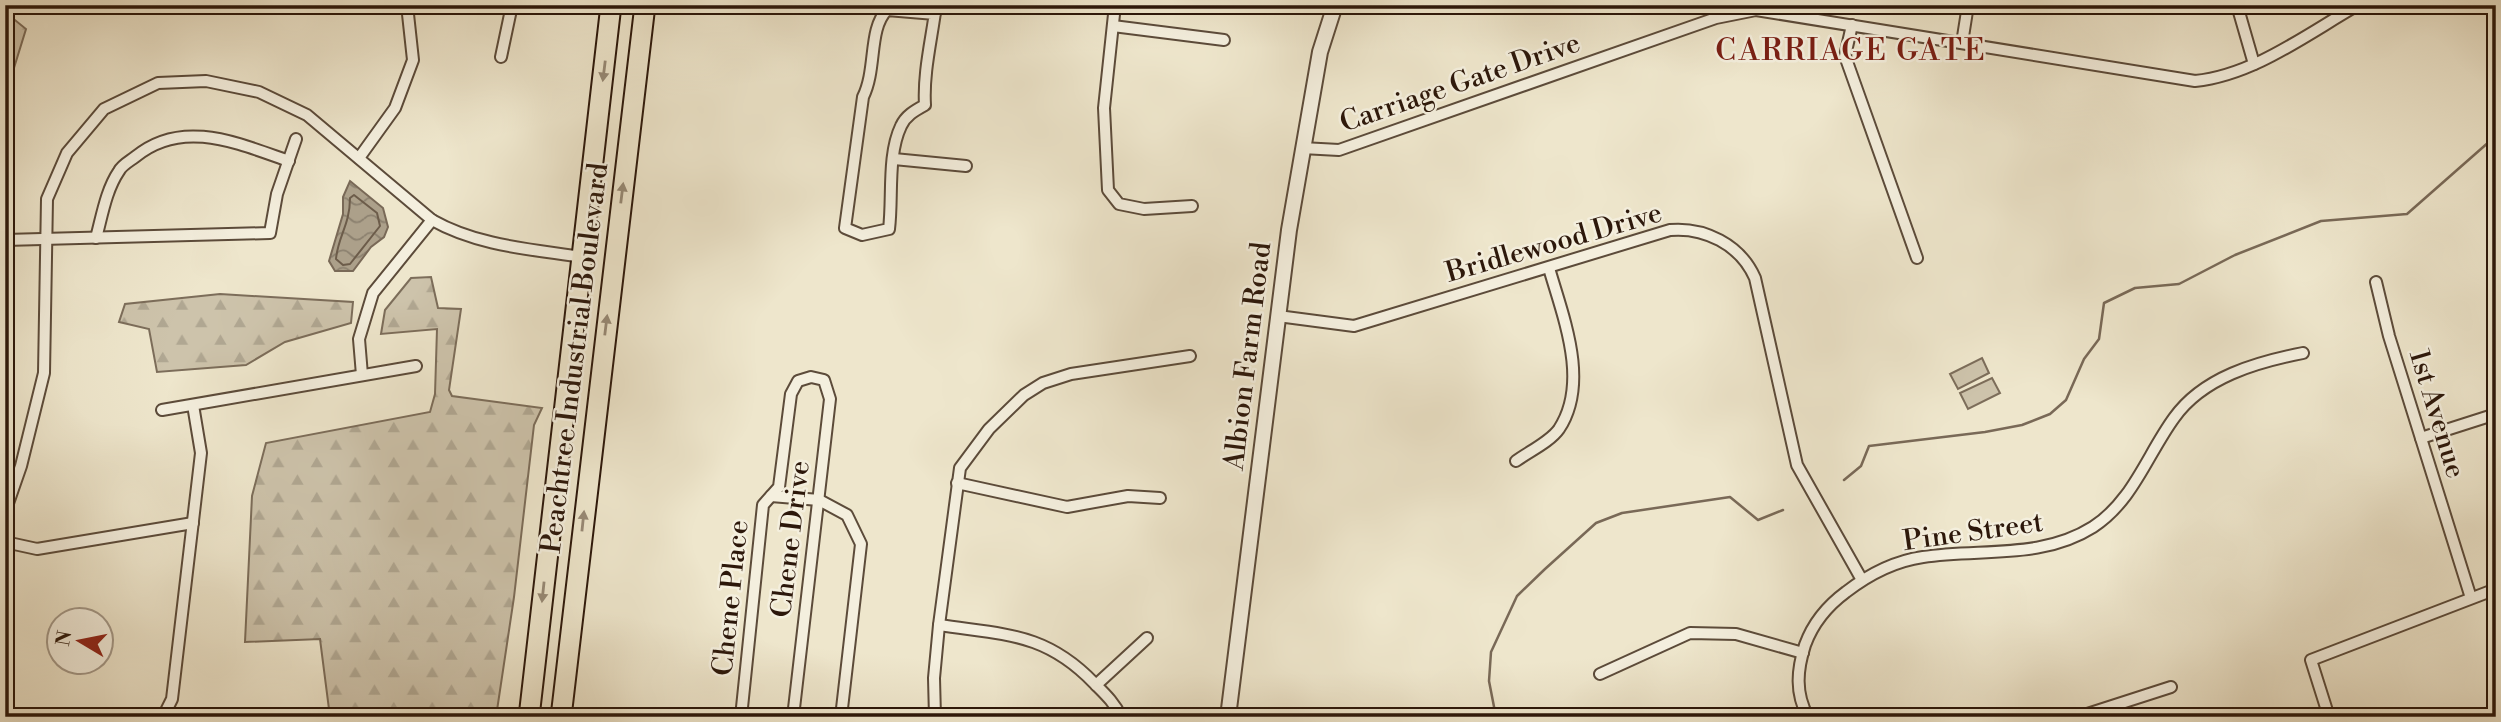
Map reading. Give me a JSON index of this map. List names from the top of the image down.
{
  "streets": {
    "highway": ["Peachtree Industrial Boulevard"],
    "street": [
      "Carriage Gate Drive",
      "Bridlewood Drive",
      "Albion Farm Road",
      "1st Avenue",
      "Pine Street",
      "Chene Drive",
      "Chene Place"
    ]
  },
  "crossings": [
    ["Carriage Gate Drive", "Albion Farm Road"],
    ["Bridlewood Drive", "Albion Farm Road"],
    ["Bridlewood Drive", "Pine Street"],
    ["Chene Drive", "Chene Place"]
  ],
  "districts": ["CARRIAGE GATE"],
  "north": "left"
}
